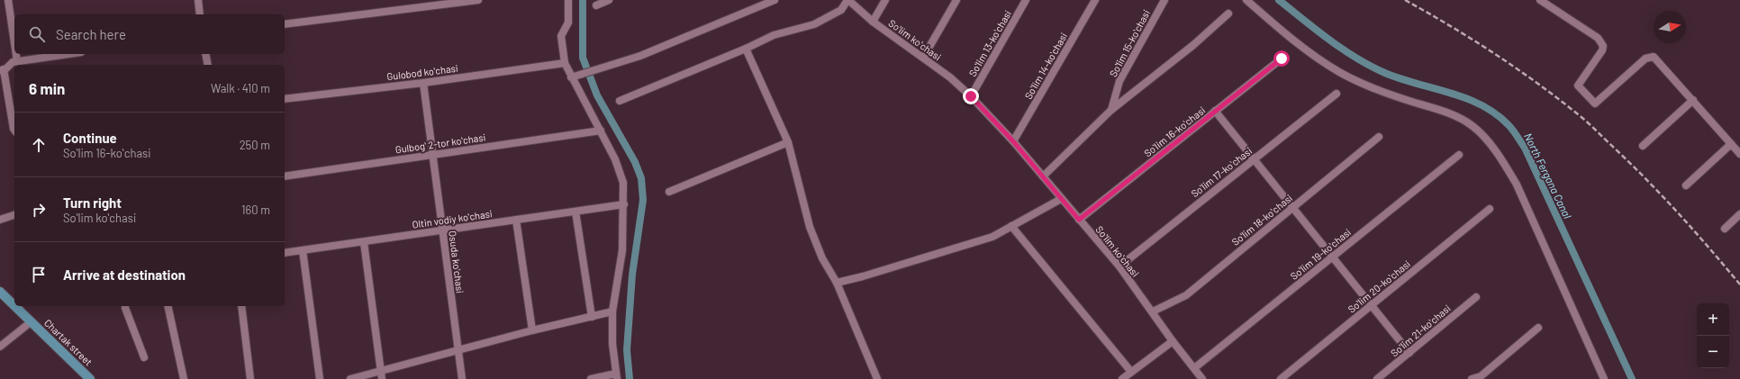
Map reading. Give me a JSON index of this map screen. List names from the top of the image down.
{
  "streets": {
    "main road": ["Chartak street"],
    "street": [
      "Soʻlim koʻchasi",
      "Soʻlim 13-koʻchasi",
      "Soʻlim 15-koʻchasi",
      "Soʻlim 14-koʻchasi",
      "Gulobod koʻchasi",
      "Soʻlim 16-koʻchasi",
      "Gulbogʻ 2-tor koʻchasi",
      "Soʻlim 17-koʻchasi",
      "Oltin vodiy koʻchasi",
      "Soʻlim 18-koʻchasi",
      "Soʻlim 19-koʻchasi",
      "Osuda koʻchasi",
      "Soʻlim 20-koʻchasi",
      "Soʻlim 21-koʻchasi"
    ]
  },
  "crossings": [
    ["Soʻlim koʻchasi", "Soʻlim 13-koʻchasi"],
    ["Soʻlim koʻchasi", "Soʻlim 14-koʻchasi"],
    ["Soʻlim koʻchasi", "Soʻlim 16-koʻchasi"],
    ["Soʻlim koʻchasi", "Soʻlim 17-koʻchasi"],
    ["Soʻlim koʻchasi", "Soʻlim 18-koʻchasi"],
    ["Soʻlim koʻchasi", "Soʻlim 19-koʻchasi"],
    ["Gulobod koʻchasi", "Osuda koʻchasi"],
    ["Gulbogʻ 2-tor koʻchasi", "Osuda koʻchasi"],
    ["Oltin vodiy koʻchasi", "Osuda koʻchasi"]
  ],
  "water": ["North Fergana Canal"],
  "north": "right",
  "page": {
    "search": "Search here",
    "heading": ["6 min", "Walk · 410 m"],
    "list": [
      ["Continue", "Soʻlim 16-koʻchasi", "250 m"],
      ["Turn right", "Soʻlim koʻchasi", "160 m"],
      "Arrive at destination"
    ],
    "map_buttons": ["+", "−"]
  }
}
